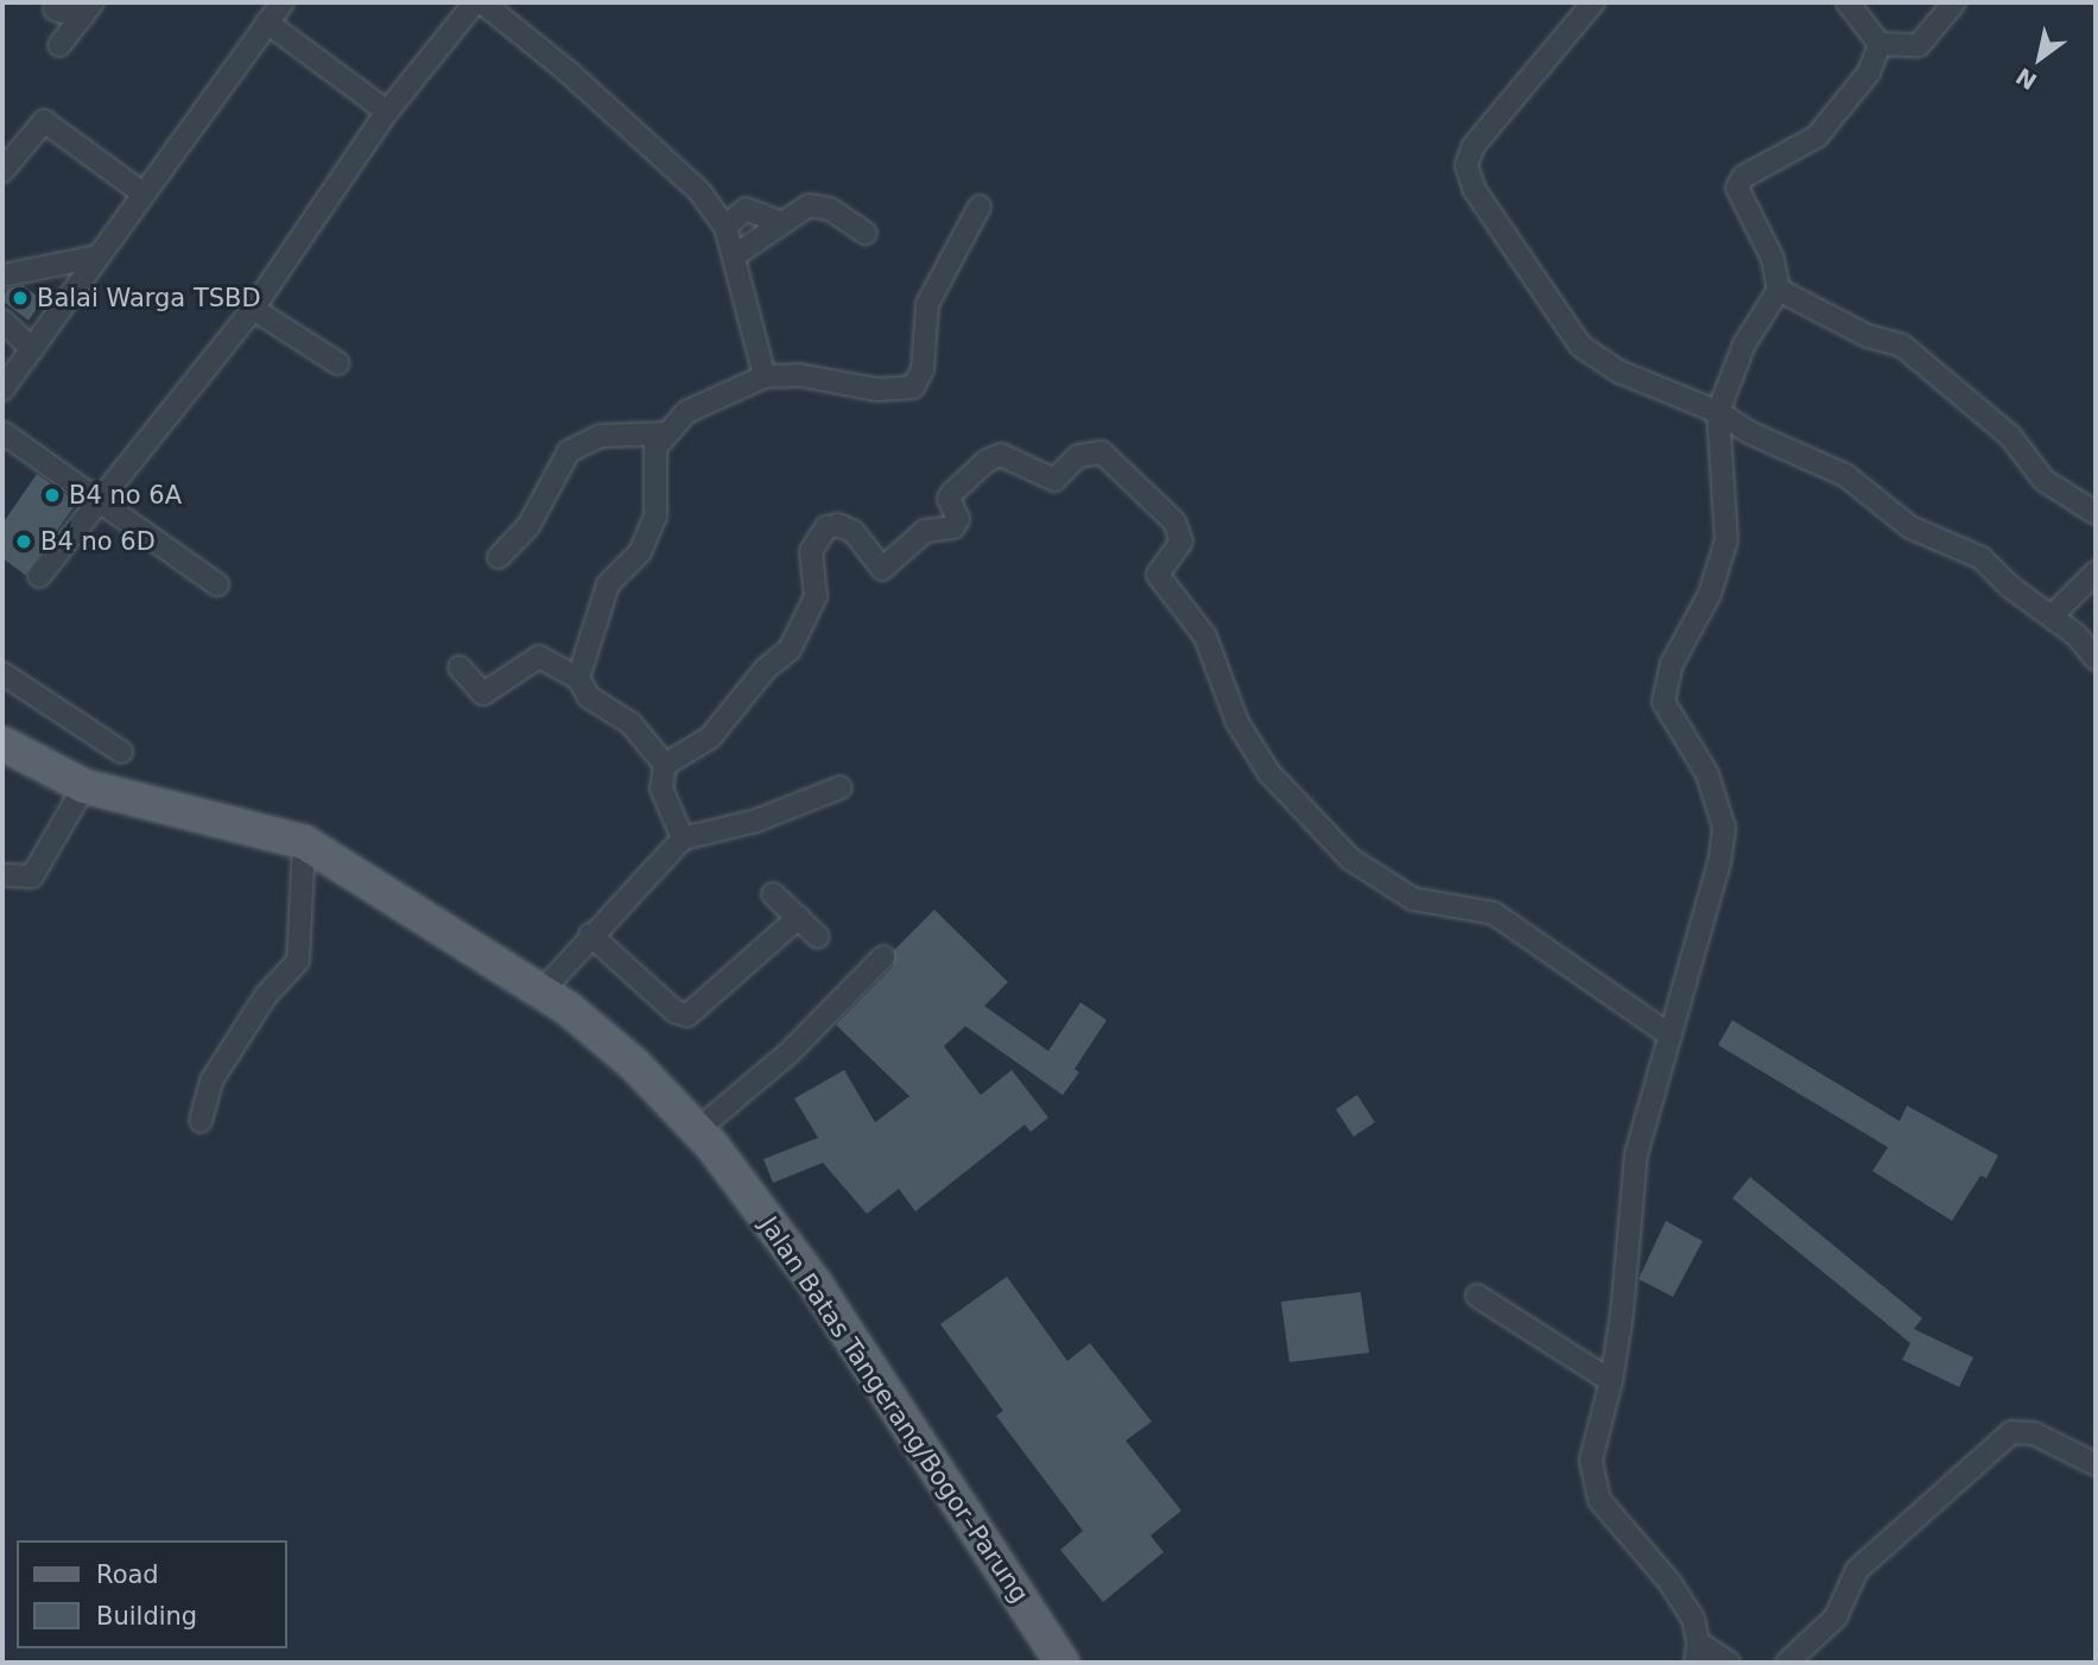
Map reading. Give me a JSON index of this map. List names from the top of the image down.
{
  "streets": {
    "main road": ["Jalan Batas Tangerang/Bogor–Parung"]
  },
  "places": ["Balai Warga TSBD", "B4 no 6A", "B4 no 6D"],
  "legend": ["Road", "Building"],
  "north": "bottom left"
}
